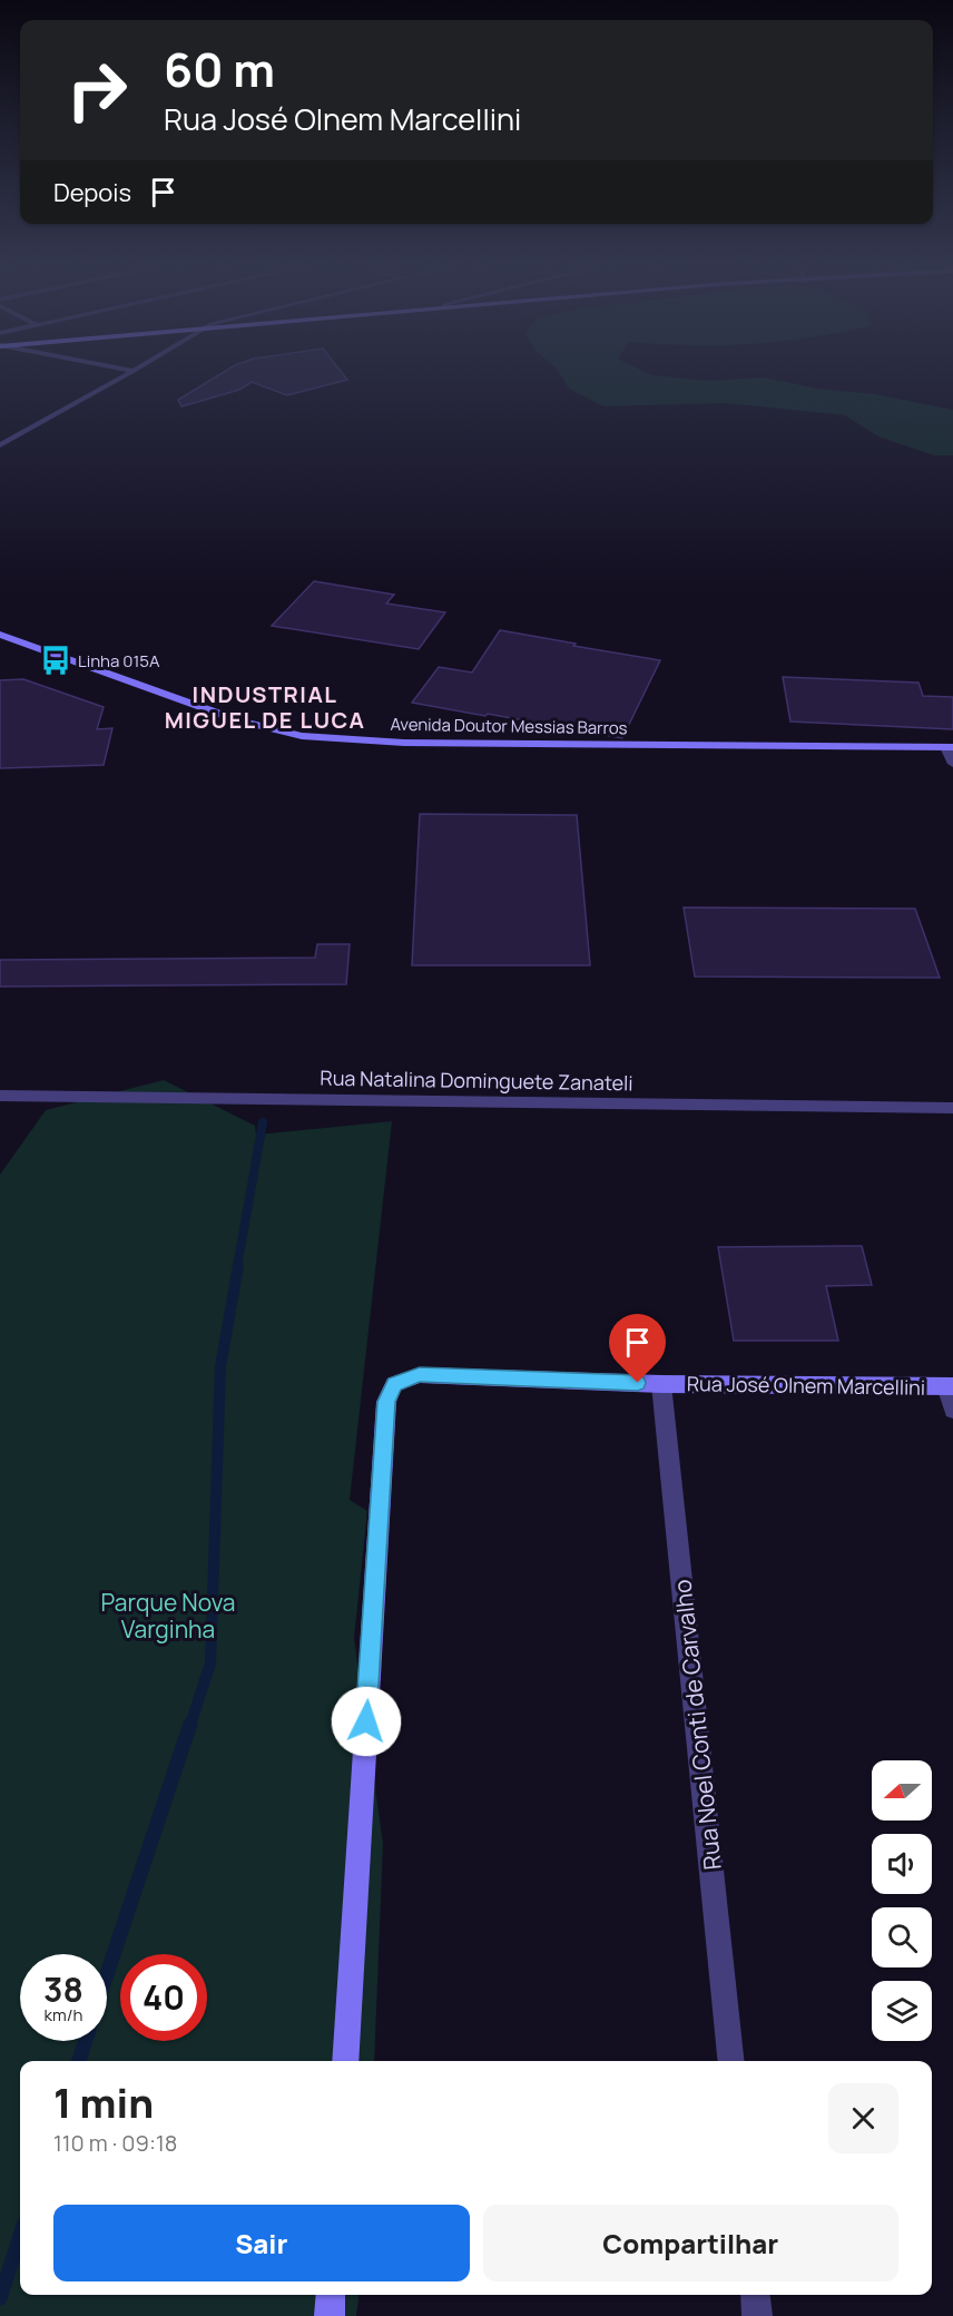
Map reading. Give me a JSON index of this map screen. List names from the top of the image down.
{
  "streets": {
    "street": [
      "Avenida Doutor Messias Barros",
      "Rua Natalina Dominguete Zanateli",
      "Rua José Olnem Marcellini",
      "Rua Noel Conti de Carvalho"
    ]
  },
  "crossings": [
    ["Rua José Olnem Marcellini", "Rua Noel Conti de Carvalho"]
  ],
  "districts": ["INDUSTRIAL MIGUEL DE LUCA"],
  "parks": ["Parque Nova Varginha"],
  "places": {
    "bus stop": ["Linha 015A"]
  },
  "north": "left",
  "page": {
    "turn": ["60 m", "Rua José Olnem Marcellini"],
    "then": "Depois",
    "speed": "38 km/h",
    "limit": "40",
    "heading": ["1 min", "110 m · 09:18"],
    "buttons": ["Sair", "Compartilhar"]
  }
}
